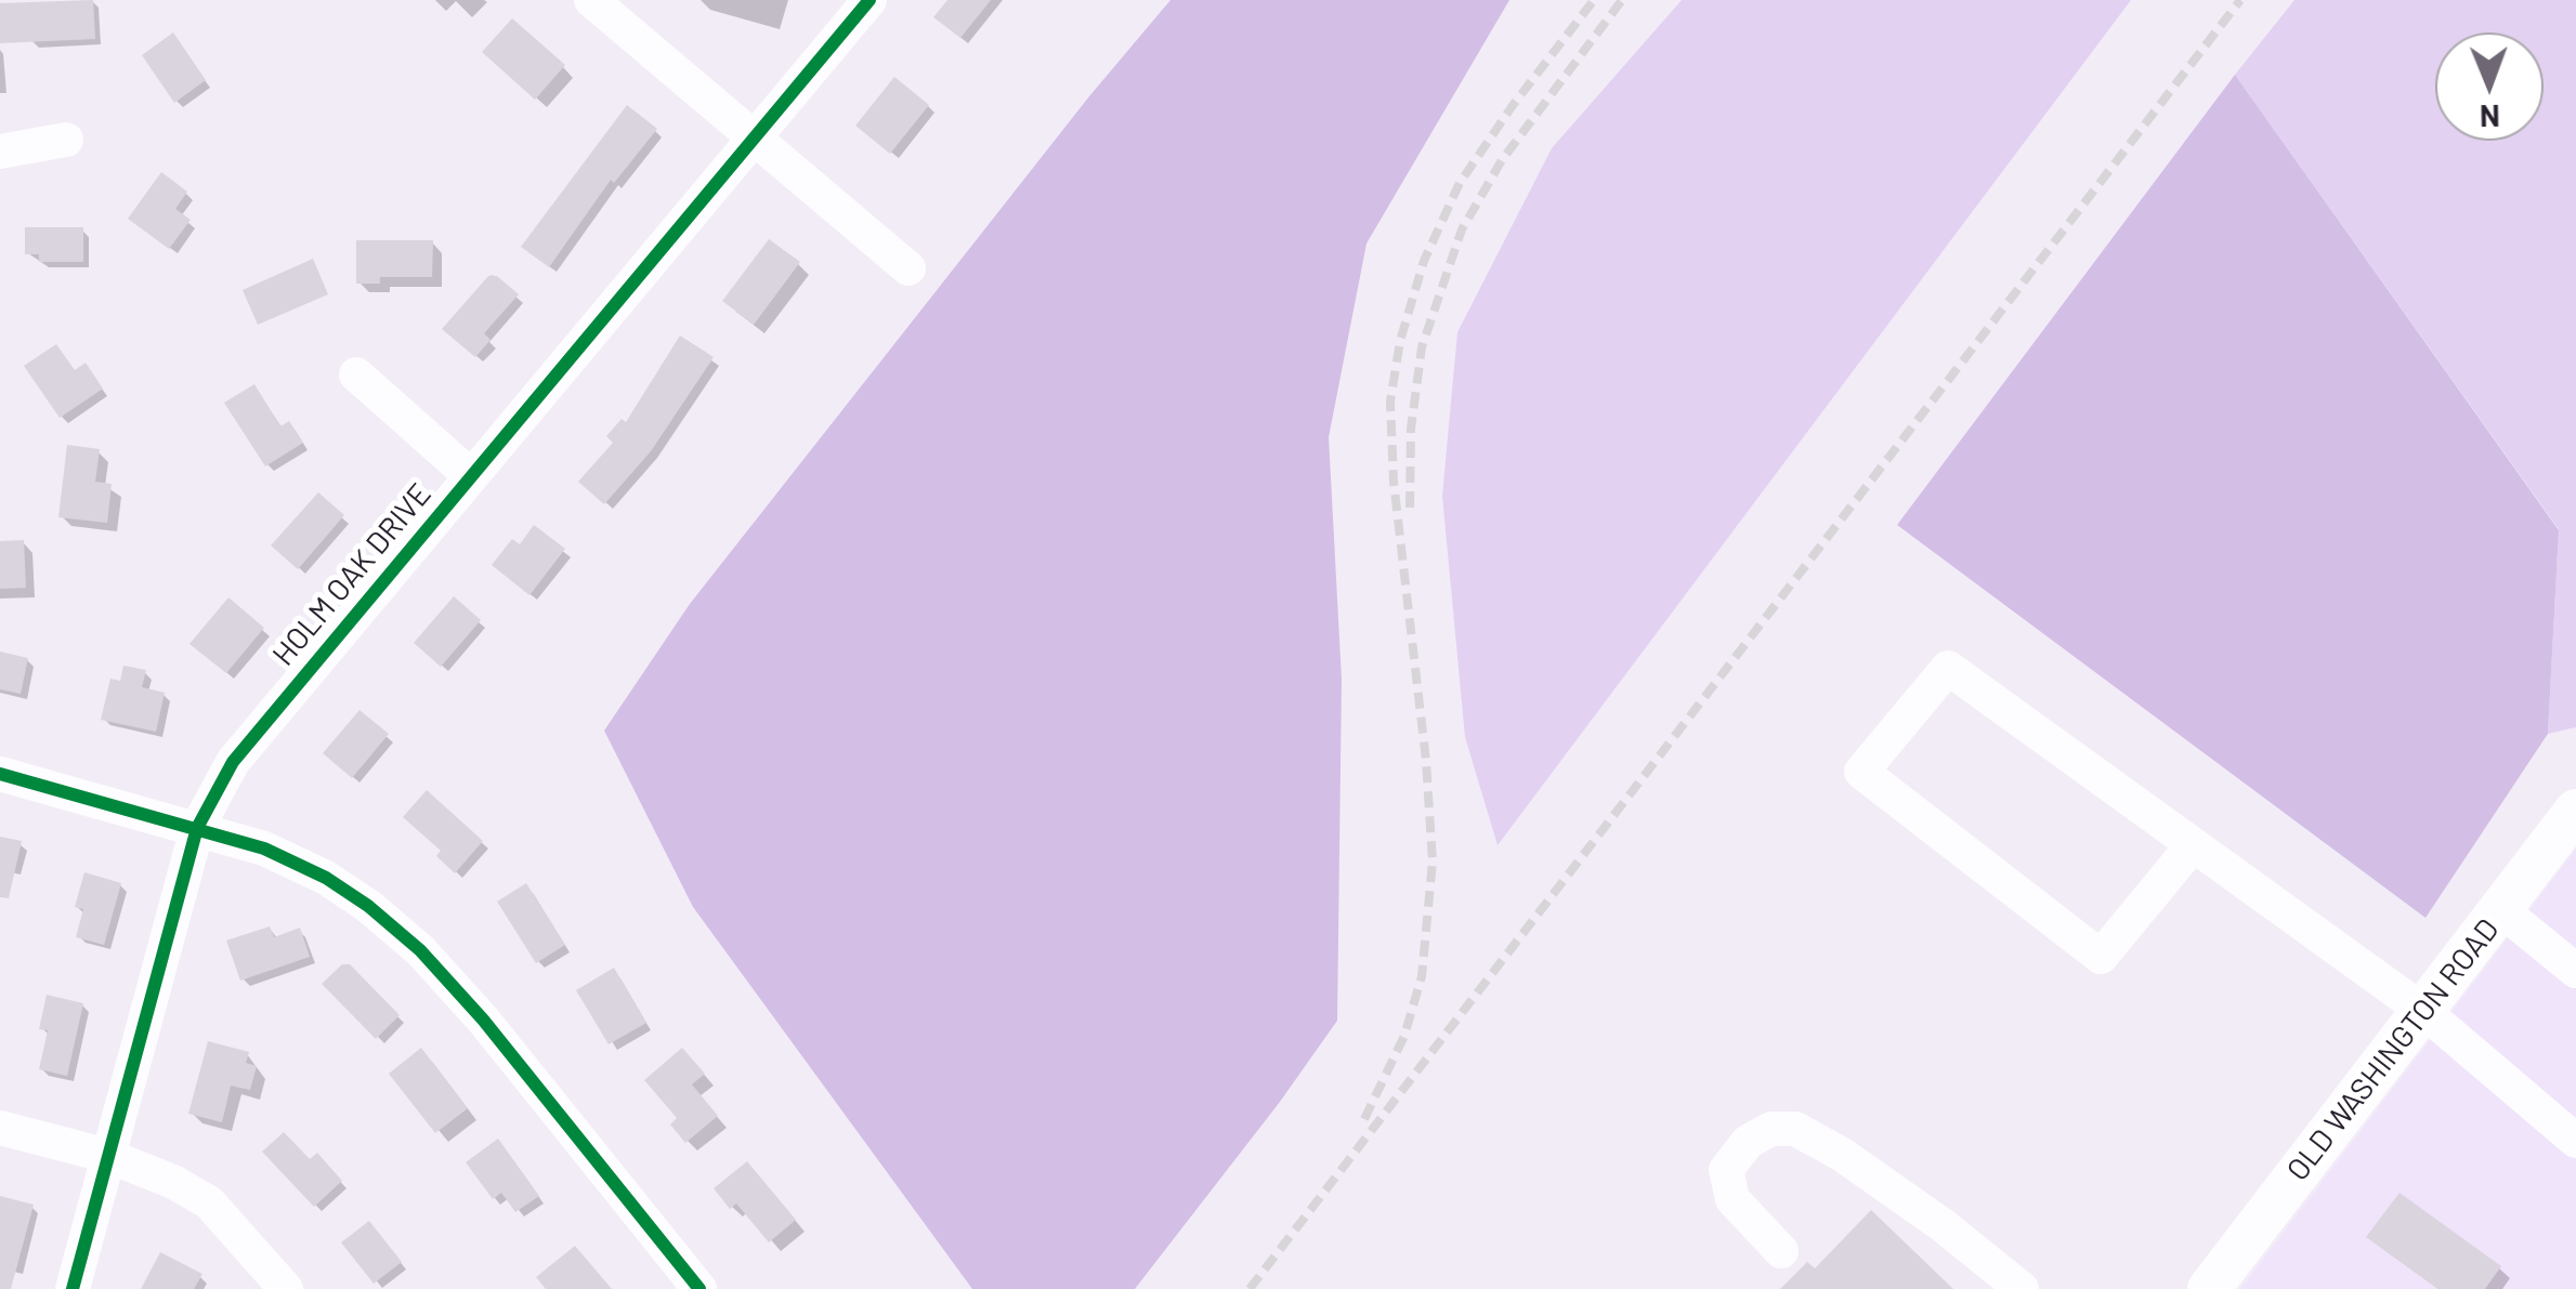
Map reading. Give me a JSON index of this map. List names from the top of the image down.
{
  "streets": {
    "main road": ["OLD WASHINGTON ROAD"],
    "street": ["HOLM OAK DRIVE"]
  },
  "north": "bottom"
}
